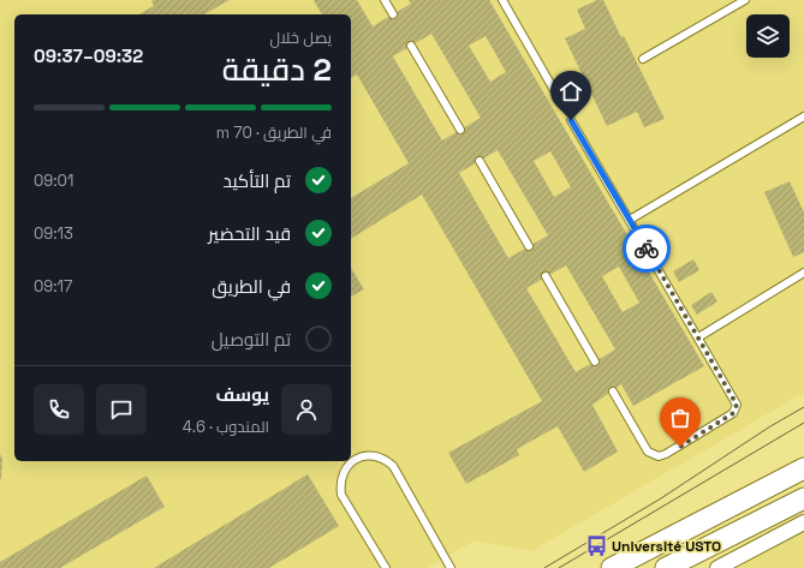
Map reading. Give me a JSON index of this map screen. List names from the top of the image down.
{
  "places": {
    "bus stop": ["Université USTO"]
  },
  "page": {
    "heading": ["2 دقيقة", "يصل خلال", "09:32–09:37"],
    "panel": ["يوسف", "المندوب · 4.6"],
    "bar": "في الطريق · 70 m",
    "list": [
      ["تم التأكيد", "09:01"],
      ["قيد التحضير", "09:13"],
      ["في الطريق", "09:17"],
      "تم التوصيل"
    ]
  }
}
